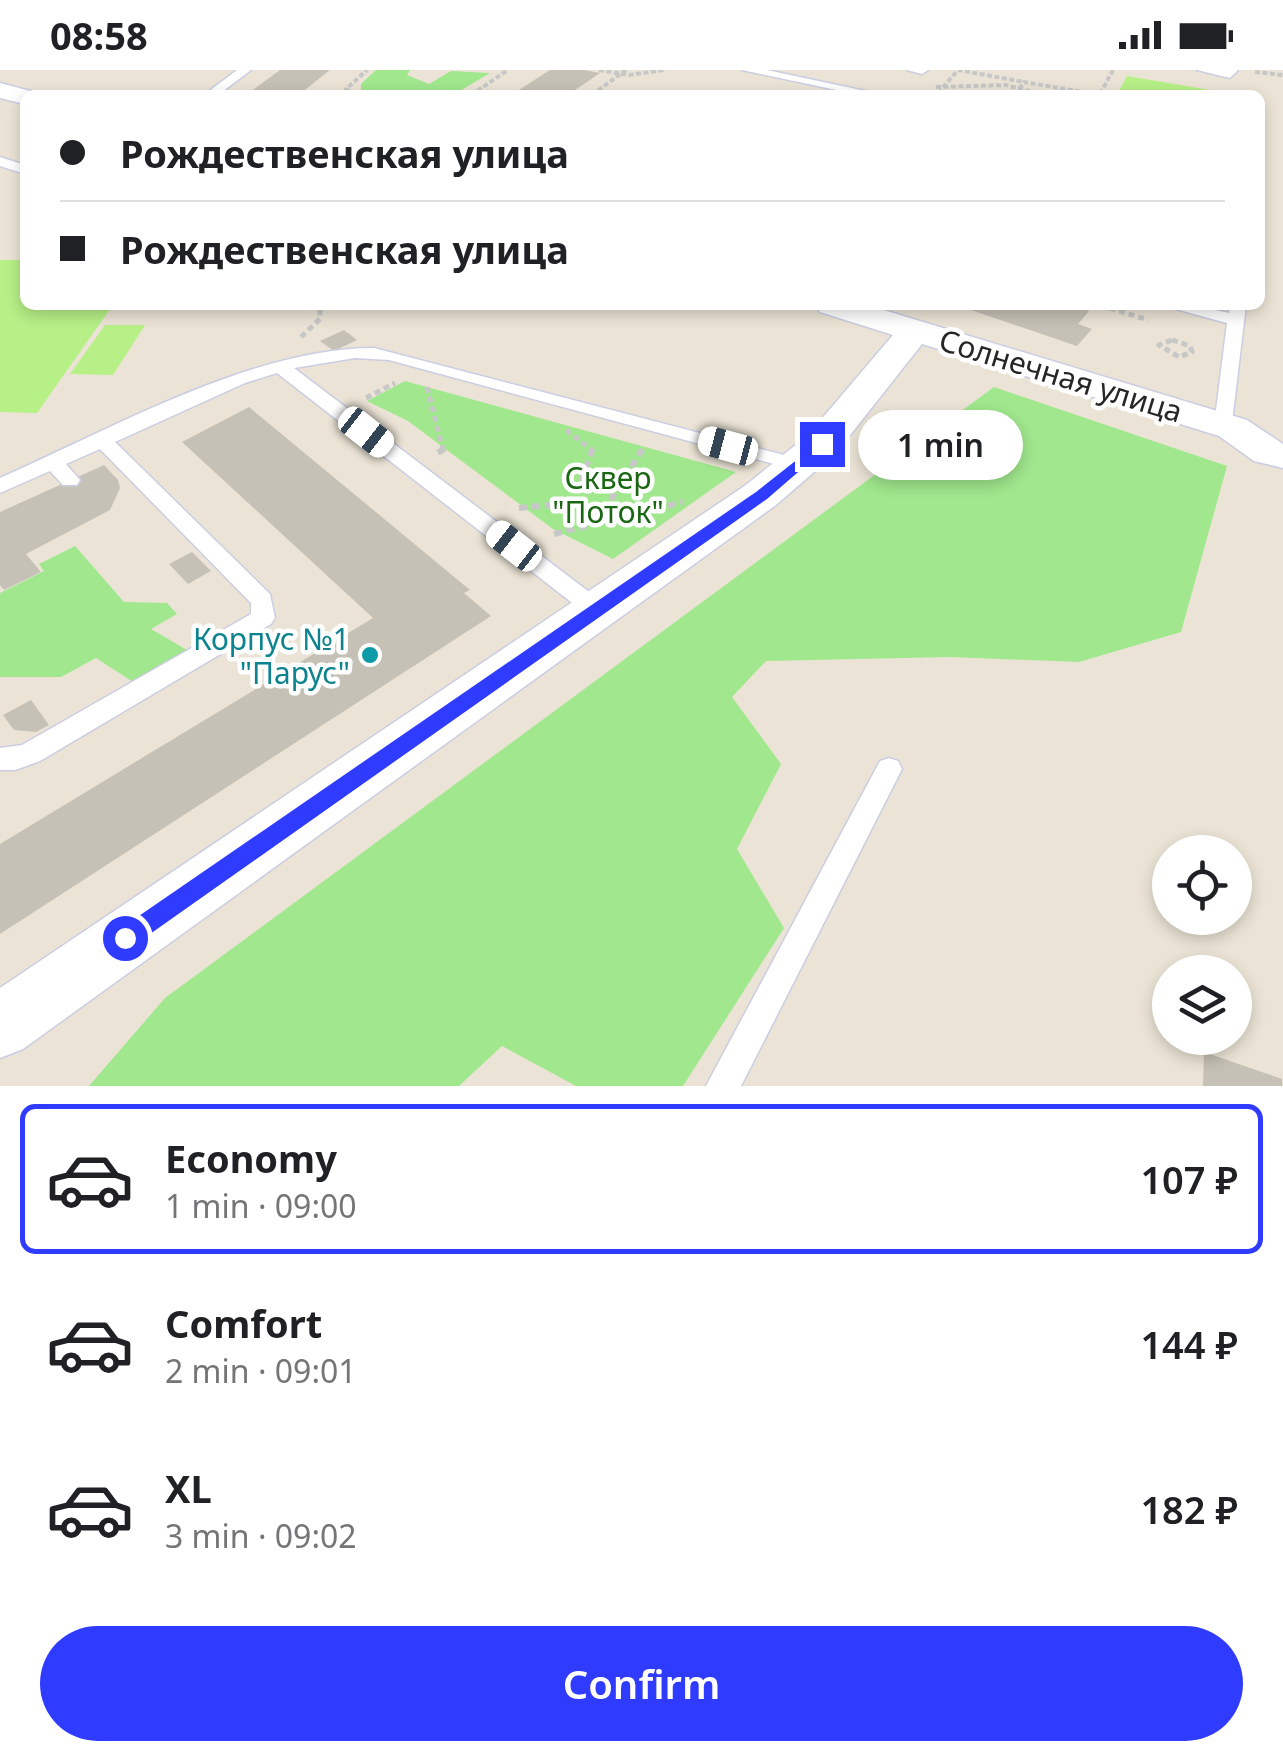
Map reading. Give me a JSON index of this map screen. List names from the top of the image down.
{
  "streets": {
    "street": ["Солнечная улица"]
  },
  "parks": ["Сквер \"Поток\""],
  "places": ["Корпус №1 \"Парус\""],
  "page": {
    "status": "08:58",
    "banner": ["Рождественская улица", "Рождественская улица"],
    "bubble": "1 min",
    "list": [
      {
        "name": "Economy",
        "note": "1 min · 09:00",
        "value": "107 ₽"
      },
      {
        "name": "Comfort",
        "note": "2 min · 09:01",
        "value": "144 ₽"
      },
      {
        "name": "XL",
        "note": "3 min · 09:02",
        "value": "182 ₽"
      }
    ],
    "buttons": "Confirm"
  }
}
